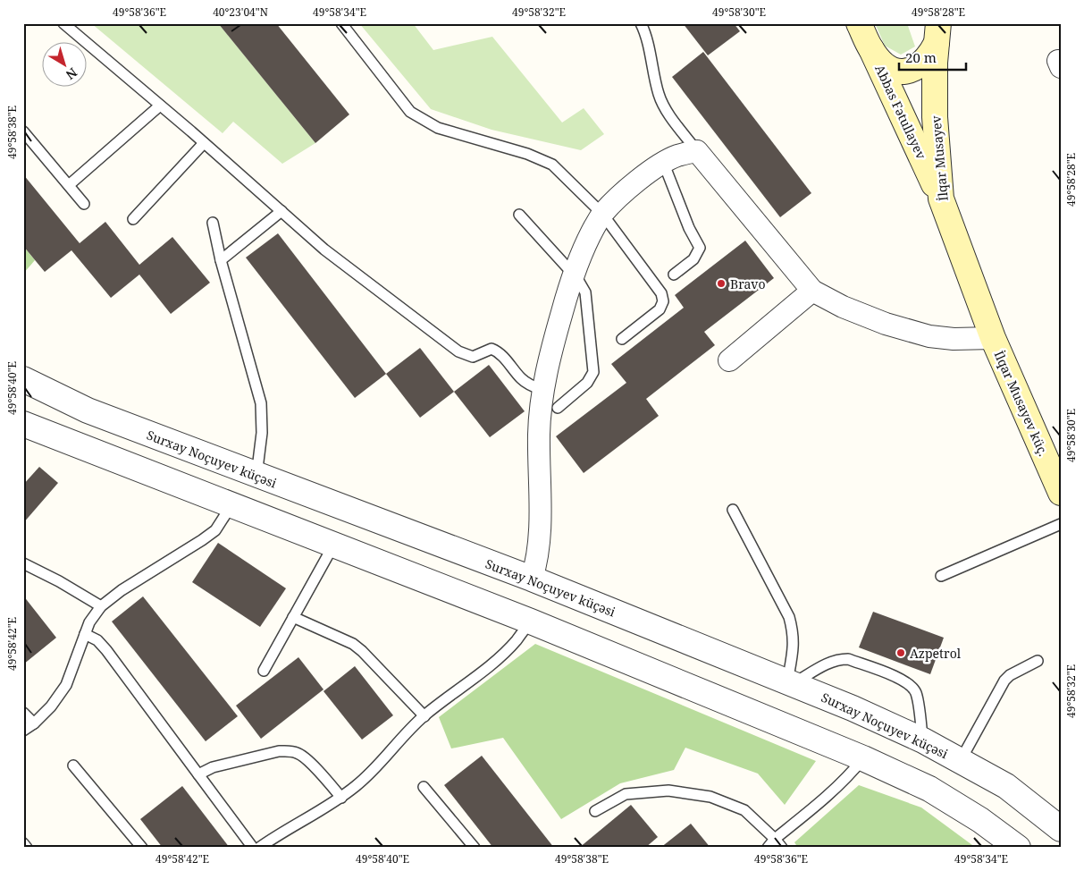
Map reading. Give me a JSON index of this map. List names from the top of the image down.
{
  "streets": {
    "main road": ["Abbas Fətullayev", "İlqar Musayev", "İlqar Musayev küç."],
    "street": ["Surxay Noçuyev küçəsi"]
  },
  "crossings": [
    ["Abbas Fətullayev", "İlqar Musayev"],
    ["İlqar Musayev", "İlqar Musayev küç."]
  ],
  "places": ["Bravo", "Azpetrol"],
  "scale_bar": "20 m",
  "north": "bottom right",
  "coordinates": [
    "49°58'36\"E",
    "40°23'04\"N",
    "49°58'34\"E",
    "49°58'32\"E",
    "49°58'30\"E",
    "49°58'28\"E",
    "49°58'38\"E",
    "49°58'40\"E",
    "49°58'42\"E"
  ]
}
